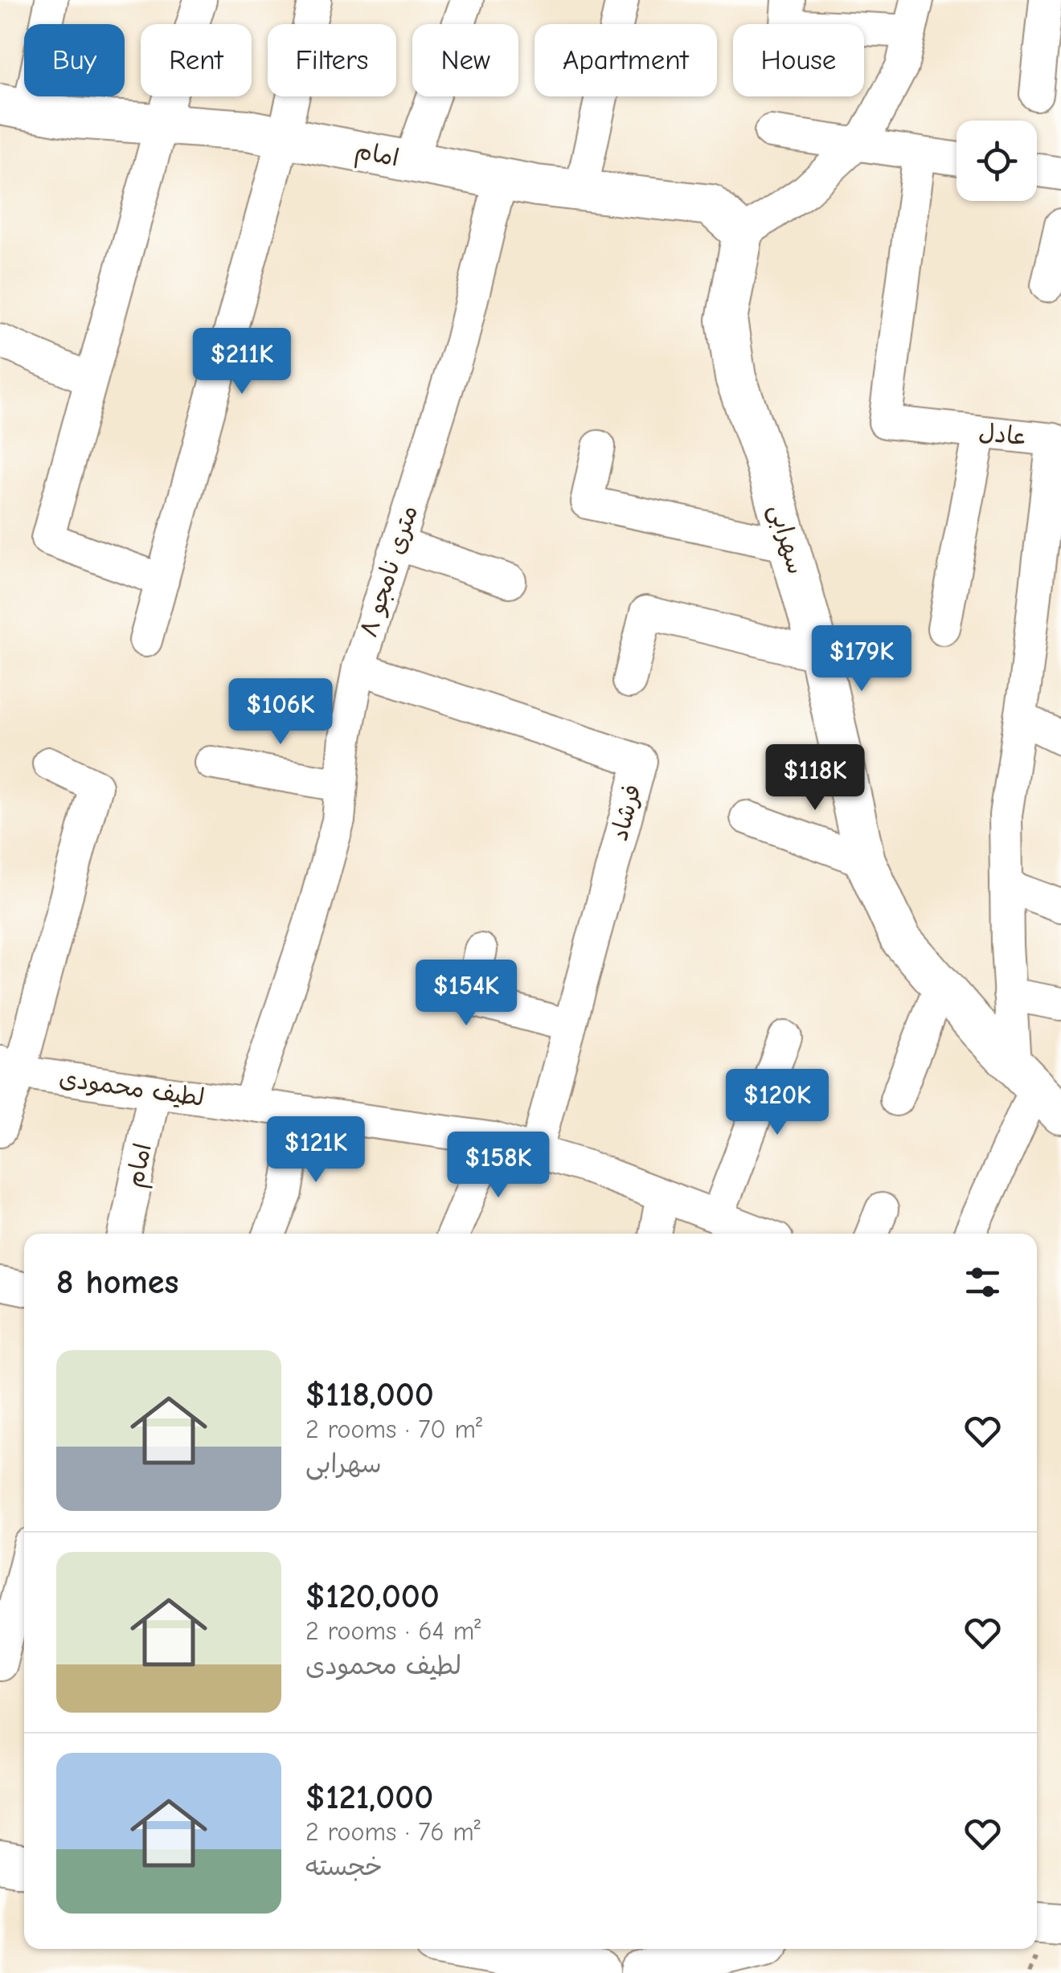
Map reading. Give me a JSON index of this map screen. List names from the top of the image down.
{
  "streets": {
    "street": [
      "امام",
      "عادل",
      "سهرابی",
      "۸ متری نامجو",
      "فرشاد",
      "لطیف محمودی"
    ]
  },
  "crossings": [
    ["امام", "سهرابی"],
    ["امام", "۸ متری نامجو"],
    ["امام", "لطیف محمودی"],
    ["عادل", "سهرابی"],
    ["۸ متری نامجو", "فرشاد"],
    ["۸ متری نامجو", "لطیف محمودی"],
    ["فرشاد", "لطیف محمودی"]
  ],
  "page": {
    "chip": [
      "Buy",
      "Rent",
      "Filters",
      "New",
      "Apartment",
      "House"
    ],
    "price": [
      "$211K",
      "$179K",
      "$106K",
      "$118K",
      "$154K",
      "$120K",
      "$121K",
      "$158K"
    ],
    "heading": "8 homes",
    "list": [
      {
        "name": "$118,000",
        "note": "2 rooms · 70 m² · سهرابی"
      },
      {
        "name": "$120,000",
        "note": "2 rooms · 64 m² · لطیف محمودی"
      },
      {
        "name": "$121,000",
        "note": "2 rooms · 76 m² · خجسته"
      }
    ]
  }
}
